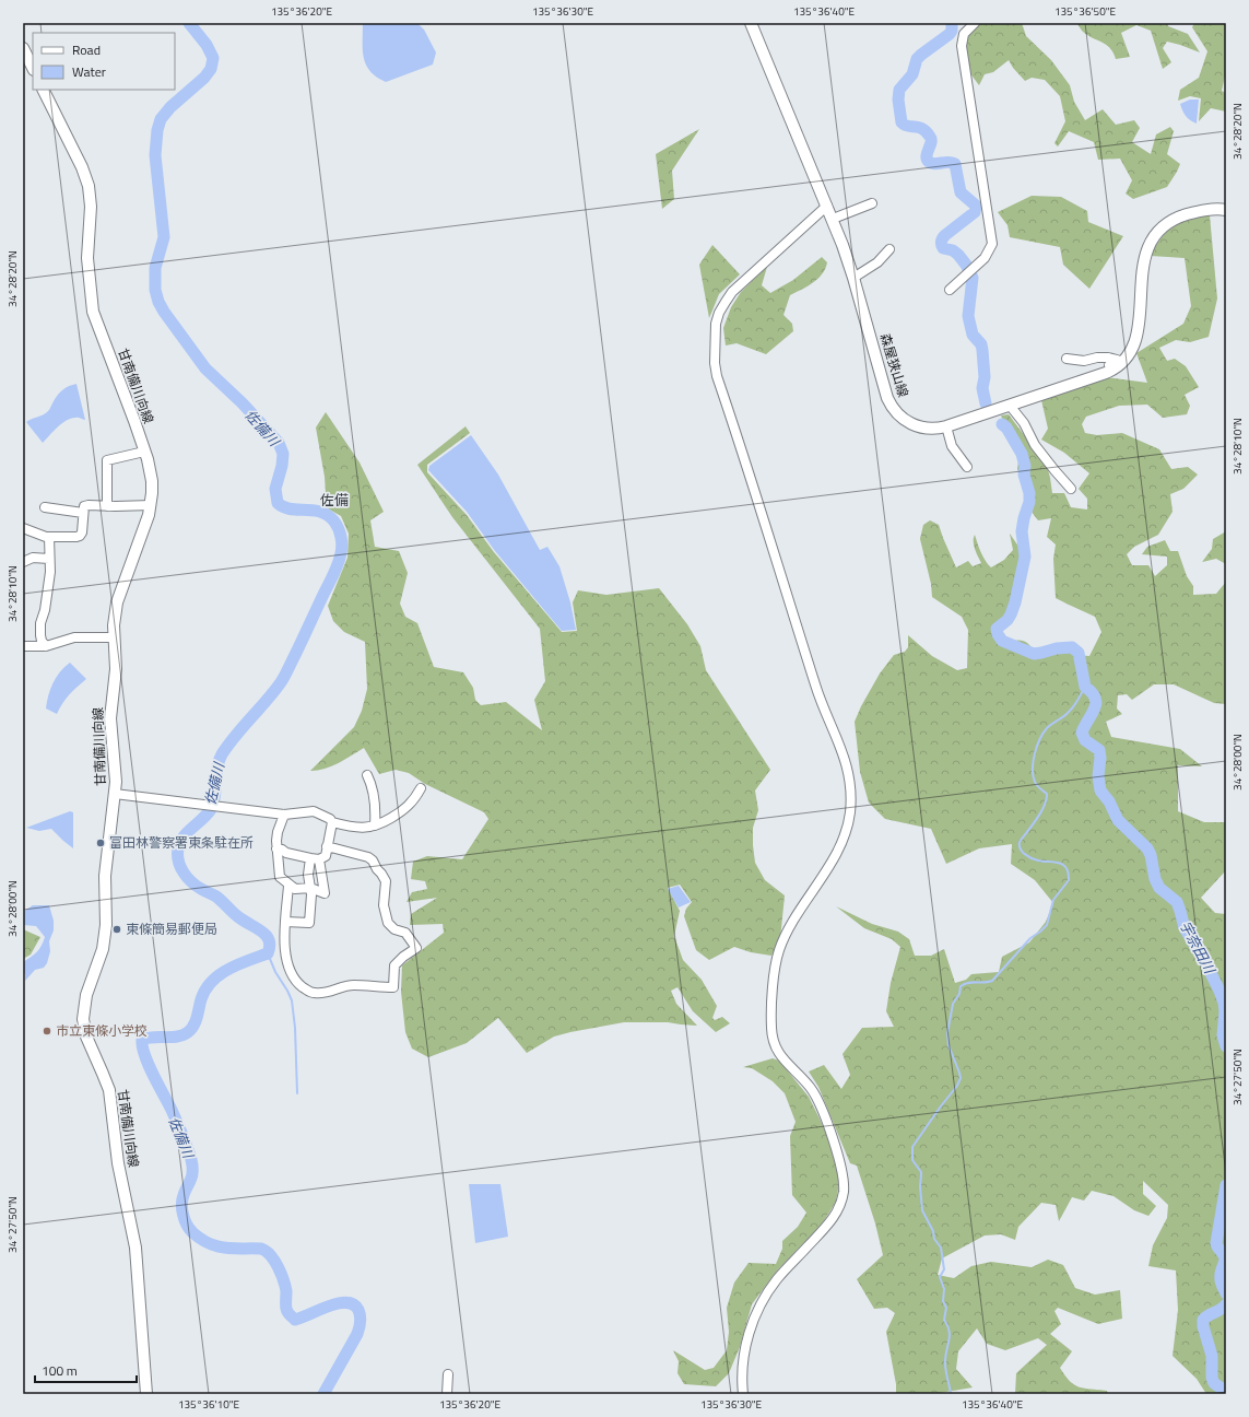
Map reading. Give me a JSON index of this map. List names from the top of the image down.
{
  "streets": {
    "main road": ["森屋狭山線", "甘南備川向線"]
  },
  "districts": ["佐備"],
  "water": ["佐備川", "宇奈田川"],
  "places": ["富田林警察署東条駐在所", "東條簡易郵便局", "市立東條小学校"],
  "legend": ["Road", "Water"],
  "scale_bar": "100 m",
  "coordinates": [
    "135°36'20\"E",
    "135°36'30\"E",
    "135°36'40\"E",
    "135°36'50\"E",
    "34°28'20\"N",
    "34°28'10\"N",
    "34°28'00\"N",
    "34°27'50\"N",
    "135°36'10\"E"
  ]
}
